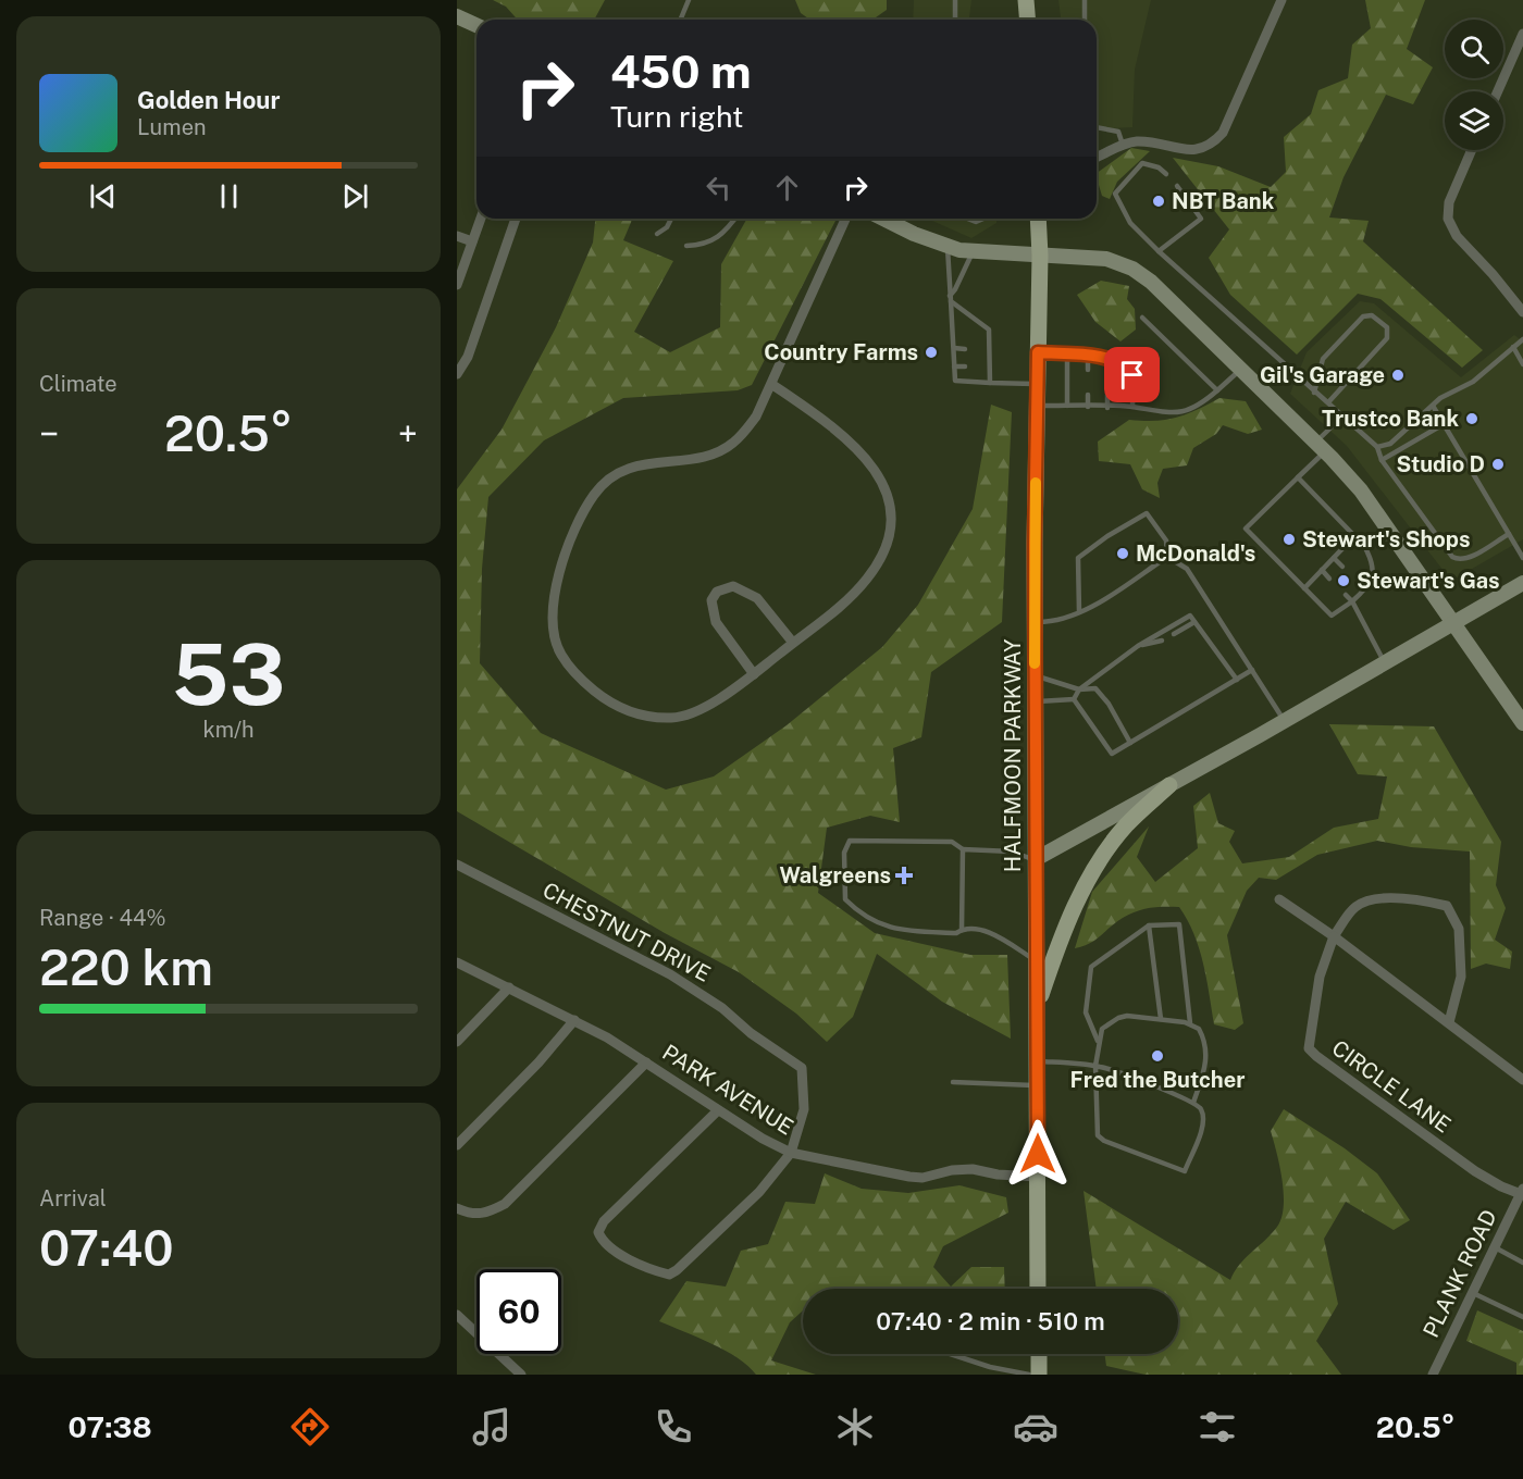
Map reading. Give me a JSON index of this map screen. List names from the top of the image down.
{
  "streets": {
    "main road": ["HALFMOON PARKWAY"],
    "street": [
      "CHESTNUT DRIVE",
      "CIRCLE LANE",
      "PARK AVENUE",
      "PLANK ROAD"
    ]
  },
  "crossings": [
    ["HALFMOON PARKWAY", "PARK AVENUE"],
    ["CHESTNUT DRIVE", "PARK AVENUE"],
    ["CIRCLE LANE", "PLANK ROAD"]
  ],
  "places": {
    "other": [
      "NBT Bank",
      "Country Farms",
      "Gil's Garage",
      "Trustco Bank",
      "Studio D",
      "Stewart's Shops",
      "McDonald's",
      "Stewart's Gas",
      "Fred the Butcher"
    ],
    "health": ["Walgreens"]
  },
  "page": {
    "turn": ["450 m", "Turn right"],
    "song": ["Golden Hour", "Lumen"],
    "tile": [
      "Climate",
      ["53", "km/h"],
      ["Range · 44%", "220 km"],
      ["Arrival", "07:40"]
    ],
    "heat": ["−", "20.5°", "+"],
    "limit": "60",
    "trip": "07:40 · 2 min · 510 m",
    "tabs": ["07:38", "20.5°"]
  }
}
